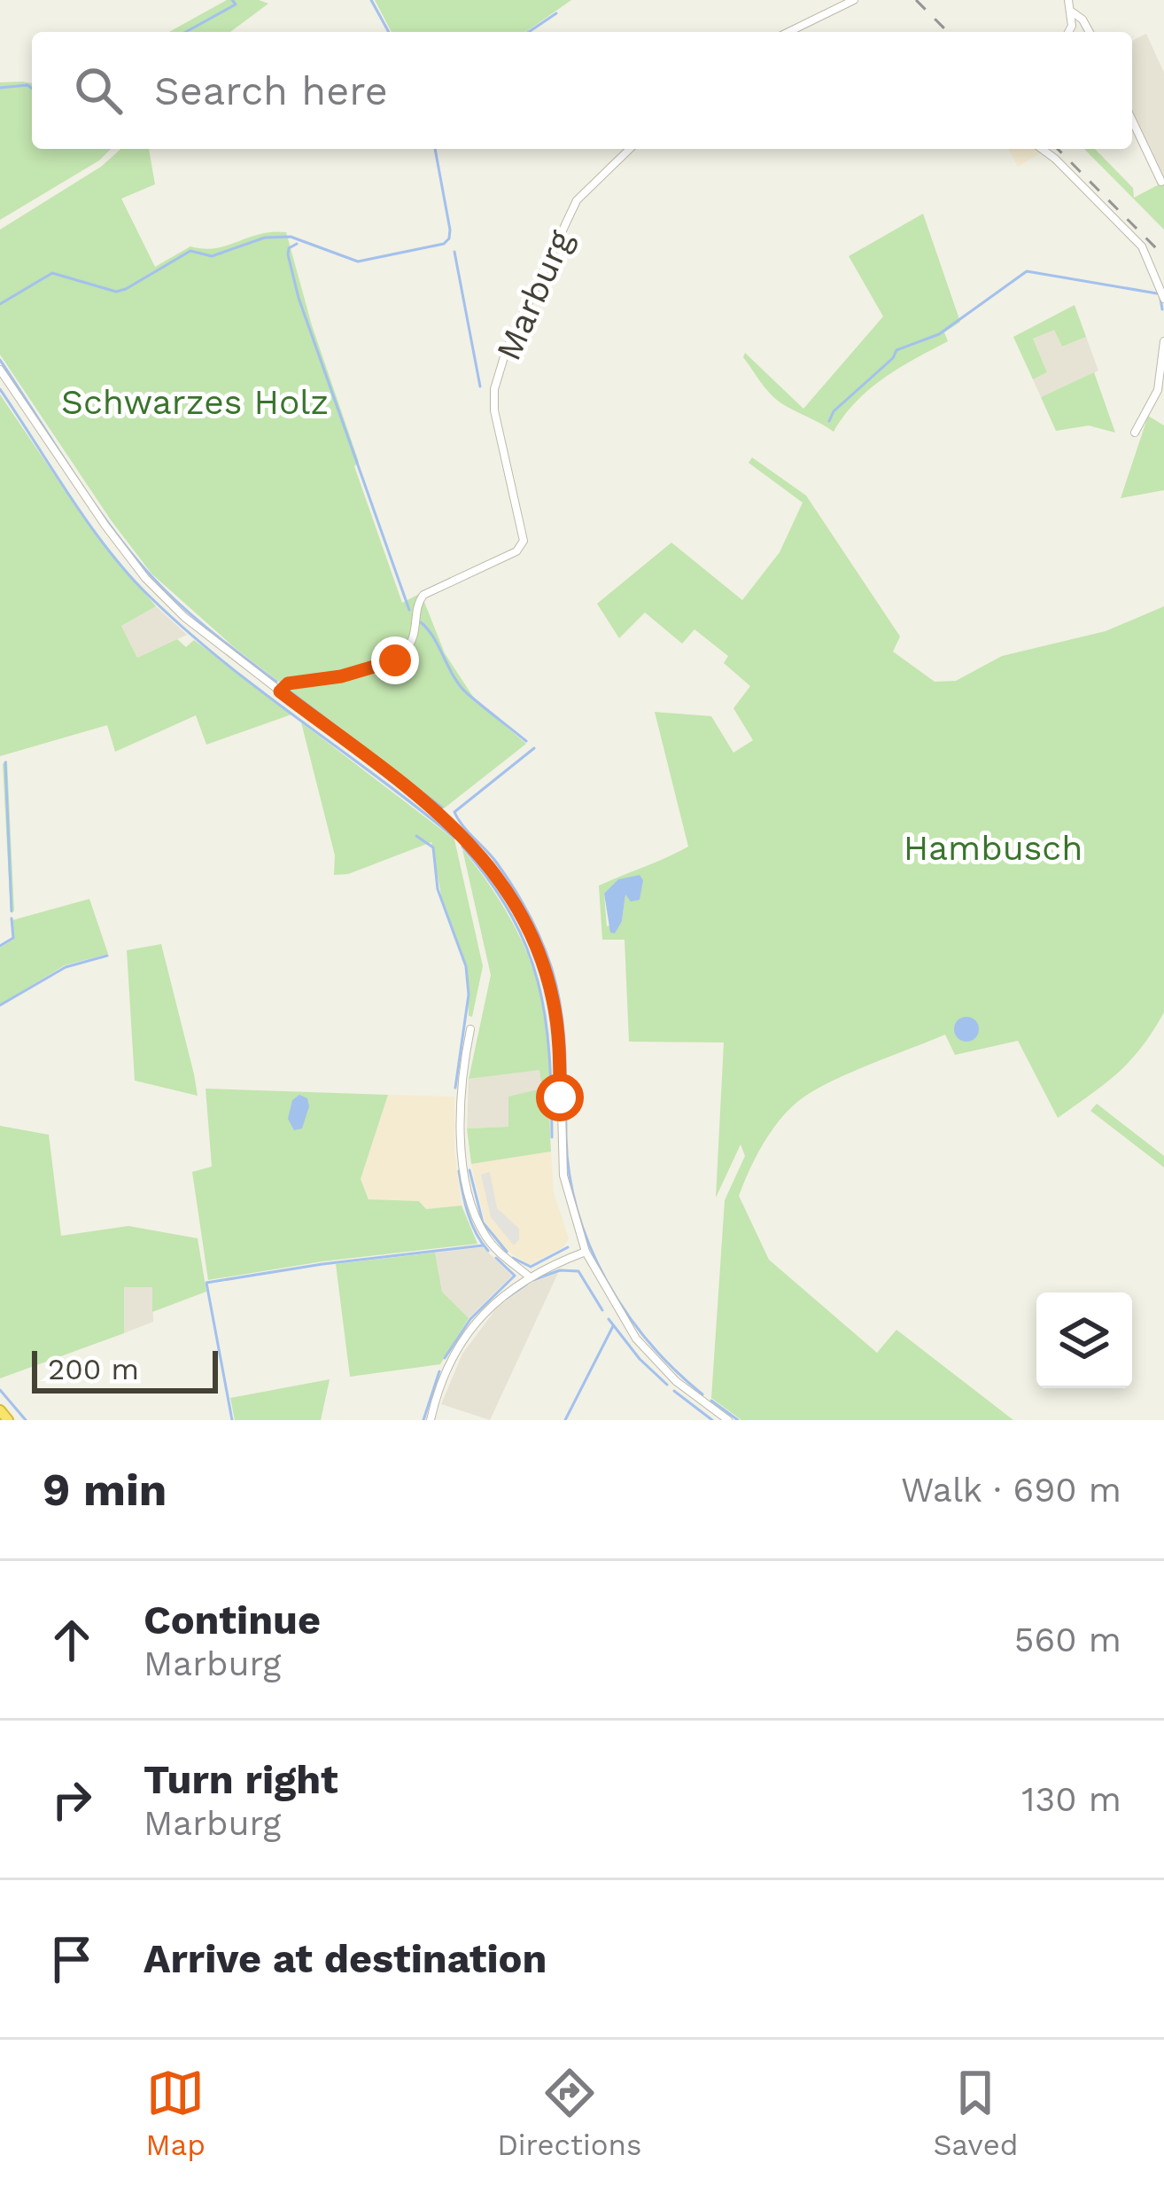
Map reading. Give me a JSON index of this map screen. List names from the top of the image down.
{
  "streets": {
    "street": ["Marburg"]
  },
  "parks": ["Schwarzes Holz", "Hambusch"],
  "scale_bar": "200 m",
  "page": {
    "search": "Search here",
    "scale": "200 m",
    "heading": ["9 min", "Walk · 690 m"],
    "list": [
      ["Continue", "Marburg", "560 m"],
      ["Turn right", "Marburg", "130 m"],
      "Arrive at destination"
    ],
    "nav": ["Map", "Directions", "Saved"]
  }
}
